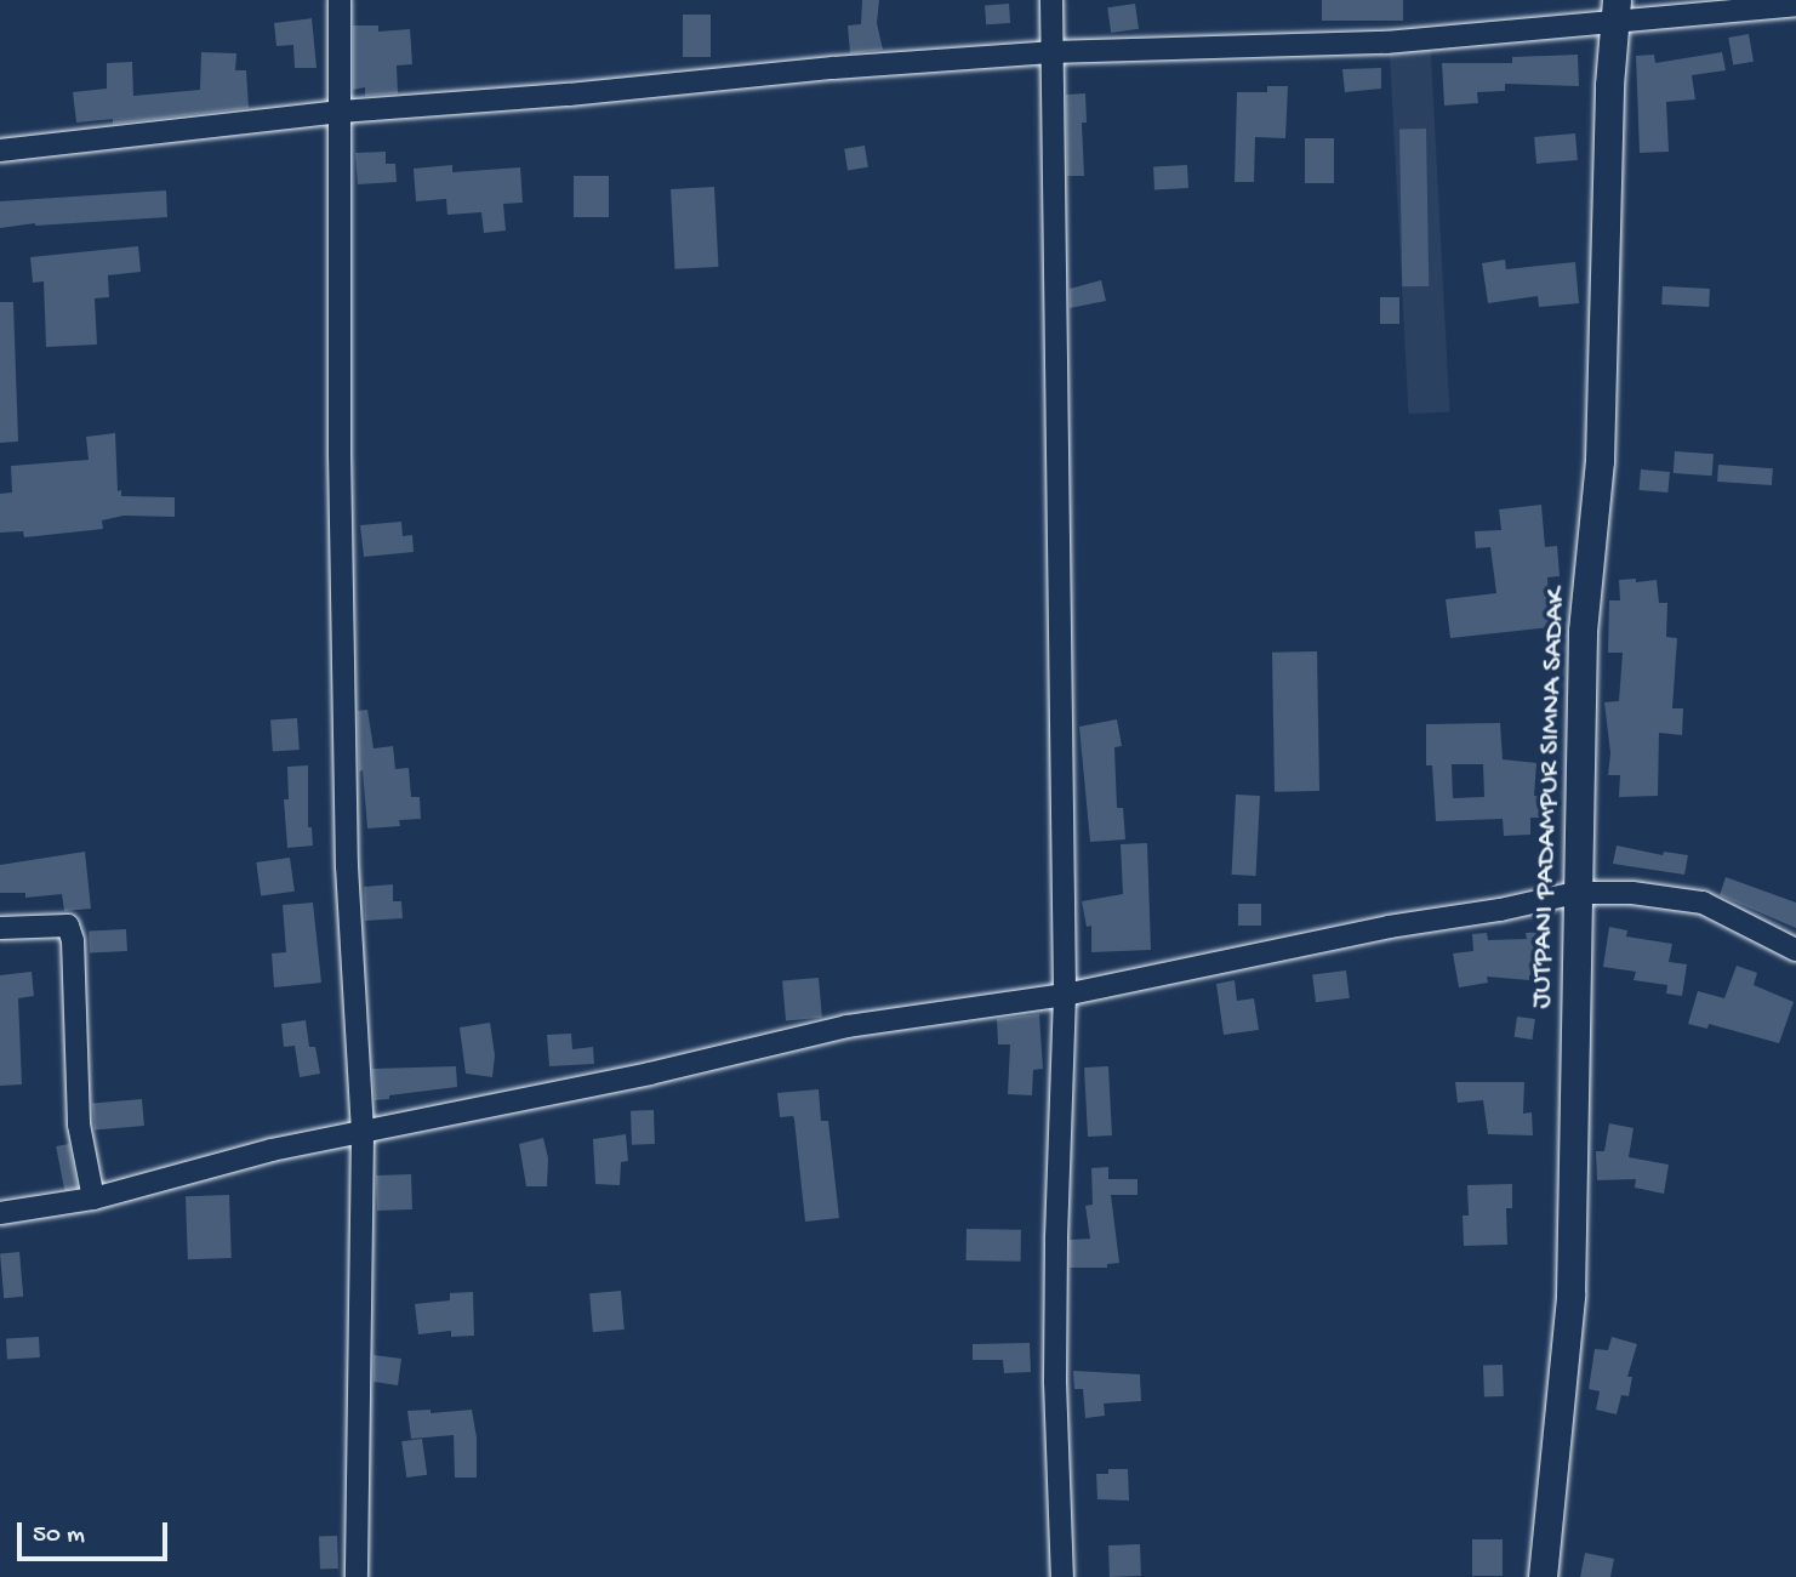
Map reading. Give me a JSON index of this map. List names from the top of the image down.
{
  "streets": {
    "street": ["JUTPANI PADAMPUR SIMNA SADAK"]
  },
  "scale_bar": "50 m"
}
